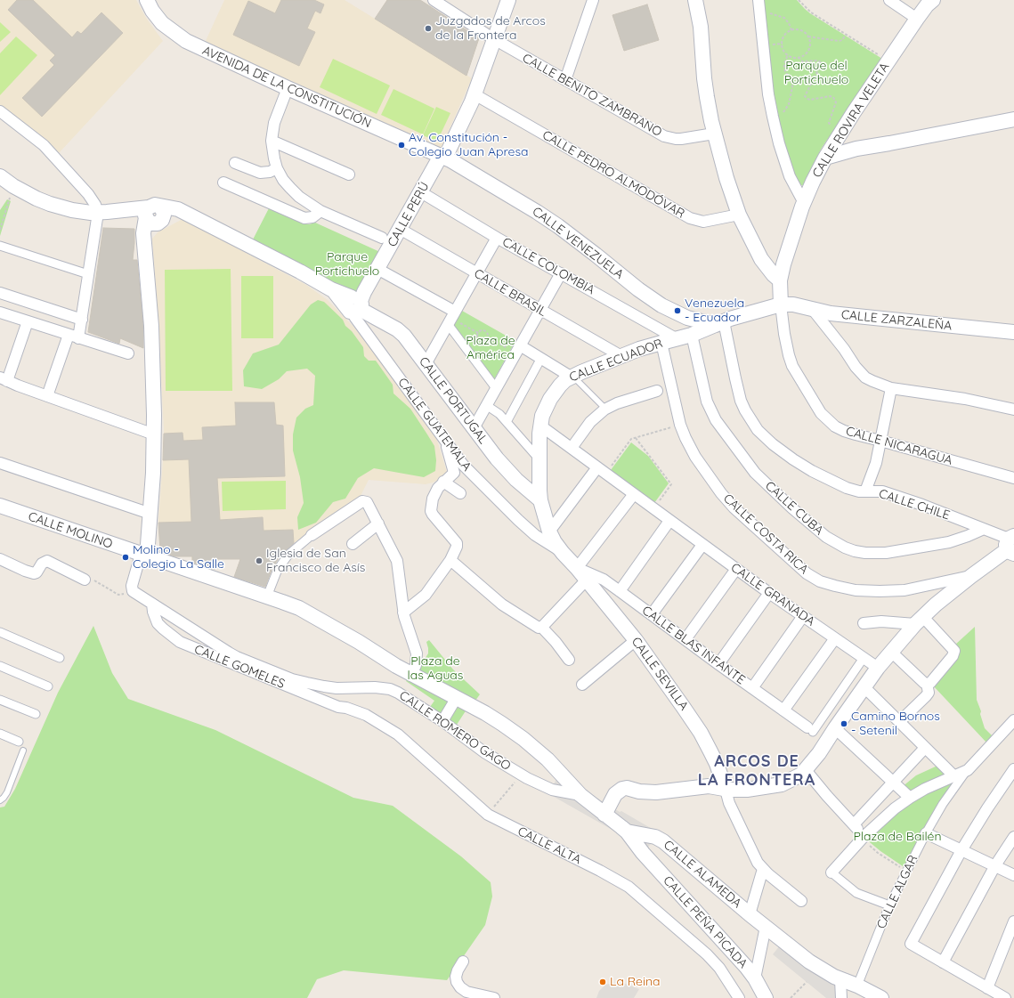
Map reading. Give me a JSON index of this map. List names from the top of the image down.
{
  "streets": {
    "street": [
      "AVENIDA DE LA CONSTITUCIÓN",
      "CALLE BENITO ZAMBRANO",
      "CALLE ROVIRA VELETA",
      "CALLE PEDRO ALMODÓVAR",
      "CALLE PERÚ",
      "CALLE VENEZUELA",
      "CALLE COLOMBIA",
      "CALLE BRASIL",
      "CALLE ZARZALEÑA",
      "CALLE ECUADOR",
      "CALLE PORTUGAL",
      "CALLE GUATEMALA",
      "CALLE NICARAGUA",
      "CALLE CHILE",
      "CALLE CUBA",
      "CALLE MOLINO",
      "CALLE COSTA RICA",
      "CALLE GRANADA",
      "CALLE BLAS INFANTE",
      "CALLE GOMELES",
      "CALLE SEVILLA",
      "CALLE ROMERO GAGO",
      "CALLE ALTA",
      "CALLE ALAMEDA",
      "CALLE ALGAR",
      "CALLE PEÑA PICADA"
    ]
  },
  "crossings": [
    ["AVENIDA DE LA CONSTITUCIÓN", "CALLE PERÚ"],
    ["AVENIDA DE LA CONSTITUCIÓN", "CALLE VENEZUELA"],
    ["CALLE BENITO ZAMBRANO", "CALLE PERÚ"],
    ["CALLE ROVIRA VELETA", "CALLE ZARZALEÑA"],
    ["CALLE ROVIRA VELETA", "CALLE ECUADOR"],
    ["CALLE ROVIRA VELETA", "CALLE NICARAGUA"],
    ["CALLE PEDRO ALMODÓVAR", "CALLE PERÚ"],
    ["CALLE PERÚ", "CALLE VENEZUELA"],
    ["CALLE PERÚ", "CALLE COLOMBIA"],
    ["CALLE PERÚ", "CALLE BRASIL"],
    ["CALLE PERÚ", "CALLE PORTUGAL"],
    ["CALLE PERÚ", "CALLE GUATEMALA"],
    ["CALLE VENEZUELA", "CALLE ECUADOR"],
    ["CALLE VENEZUELA", "CALLE CHILE"],
    ["CALLE COLOMBIA", "CALLE ECUADOR"],
    ["CALLE BRASIL", "CALLE ECUADOR"],
    ["CALLE ZARZALEÑA", "CALLE ECUADOR"],
    ["CALLE ZARZALEÑA", "CALLE NICARAGUA"],
    ["CALLE ECUADOR", "CALLE PORTUGAL"],
    ["CALLE ECUADOR", "CALLE GUATEMALA"],
    ["CALLE ECUADOR", "CALLE NICARAGUA"],
    ["CALLE ECUADOR", "CALLE CHILE"],
    ["CALLE ECUADOR", "CALLE CUBA"],
    ["CALLE ECUADOR", "CALLE COSTA RICA"],
    ["CALLE ECUADOR", "CALLE GRANADA"],
    ["CALLE ECUADOR", "CALLE BLAS INFANTE"],
    ["CALLE ECUADOR", "CALLE SEVILLA"],
    ["CALLE PORTUGAL", "CALLE GUATEMALA"],
    ["CALLE CHILE", "CALLE CUBA"],
    ["CALLE BLAS INFANTE", "CALLE SEVILLA"],
    ["CALLE GOMELES", "CALLE ROMERO GAGO"],
    ["CALLE GOMELES", "CALLE ALTA"],
    ["CALLE ALAMEDA", "CALLE ALGAR"],
    ["CALLE ALAMEDA", "CALLE PEÑA PICADA"]
  ],
  "districts": ["ARCOS DE LA FRONTERA"],
  "parks": [
    "Parque del Portichuelo",
    "Parque Portichuelo",
    "Plaza de América",
    "Plaza de las Aguas",
    "Plaza de Bailén"
  ],
  "places": [
    "Juzgados de Arcos de la Frontera",
    "Av. Constitución - Colegio Juan Apresa",
    "Venezuela - Ecuador",
    "Molino - Colegio La Salle",
    "Iglesia de San Francisco de Asís",
    "Camino Bornos - Setenil",
    "La Reina"
  ]
}
